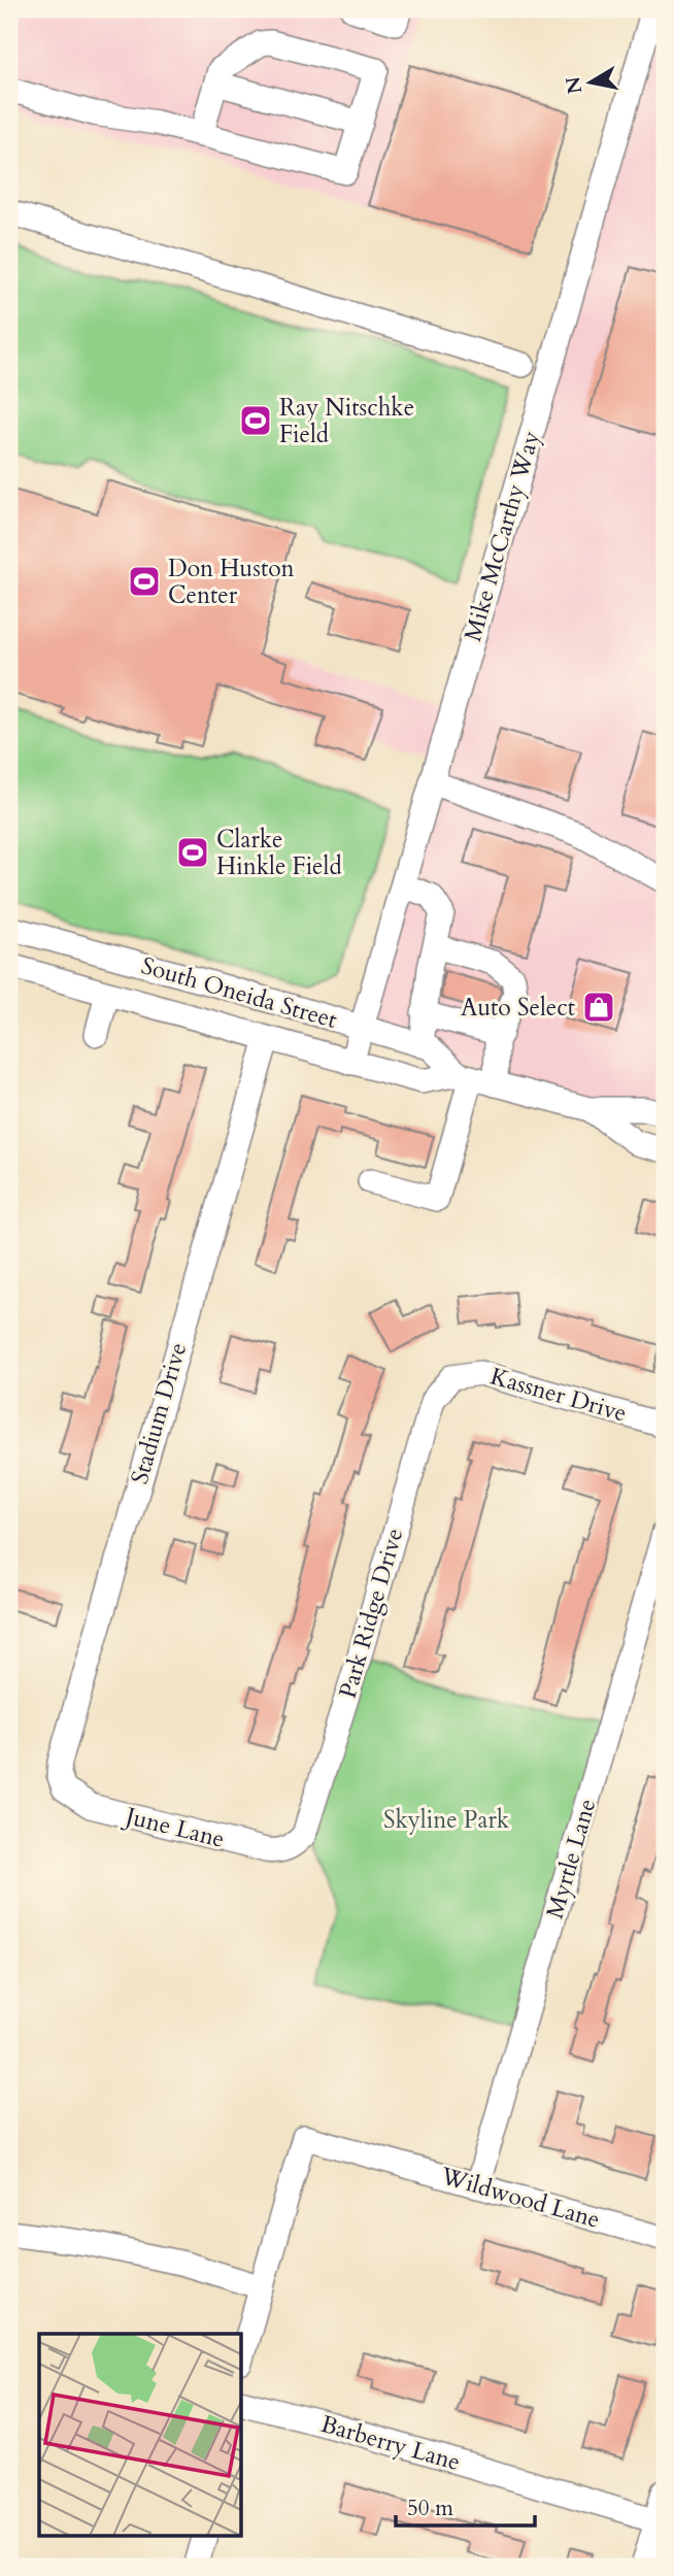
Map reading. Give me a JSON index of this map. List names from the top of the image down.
{
  "streets": {
    "street": [
      "Mike McCarthy Way",
      "South Oneida Street",
      "Kassner Drive",
      "Stadium Drive",
      "Park Ridge Drive",
      "June Lane",
      "Myrtle Lane",
      "Wildwood Lane",
      "Barberry Lane"
    ]
  },
  "crossings": [
    ["Mike McCarthy Way", "South Oneida Street"],
    ["South Oneida Street", "Stadium Drive"],
    ["Kassner Drive", "Park Ridge Drive"],
    ["Stadium Drive", "June Lane"],
    ["Park Ridge Drive", "June Lane"],
    ["Myrtle Lane", "Wildwood Lane"]
  ],
  "parks": ["Skyline Park"],
  "places": {
    "sports": ["Ray Nitschke Field", "Don Huston Center", "Clarke Hinkle Field"],
    "shop": ["Auto Select"]
  },
  "scale_bar": "50 m",
  "north": "left"
}
